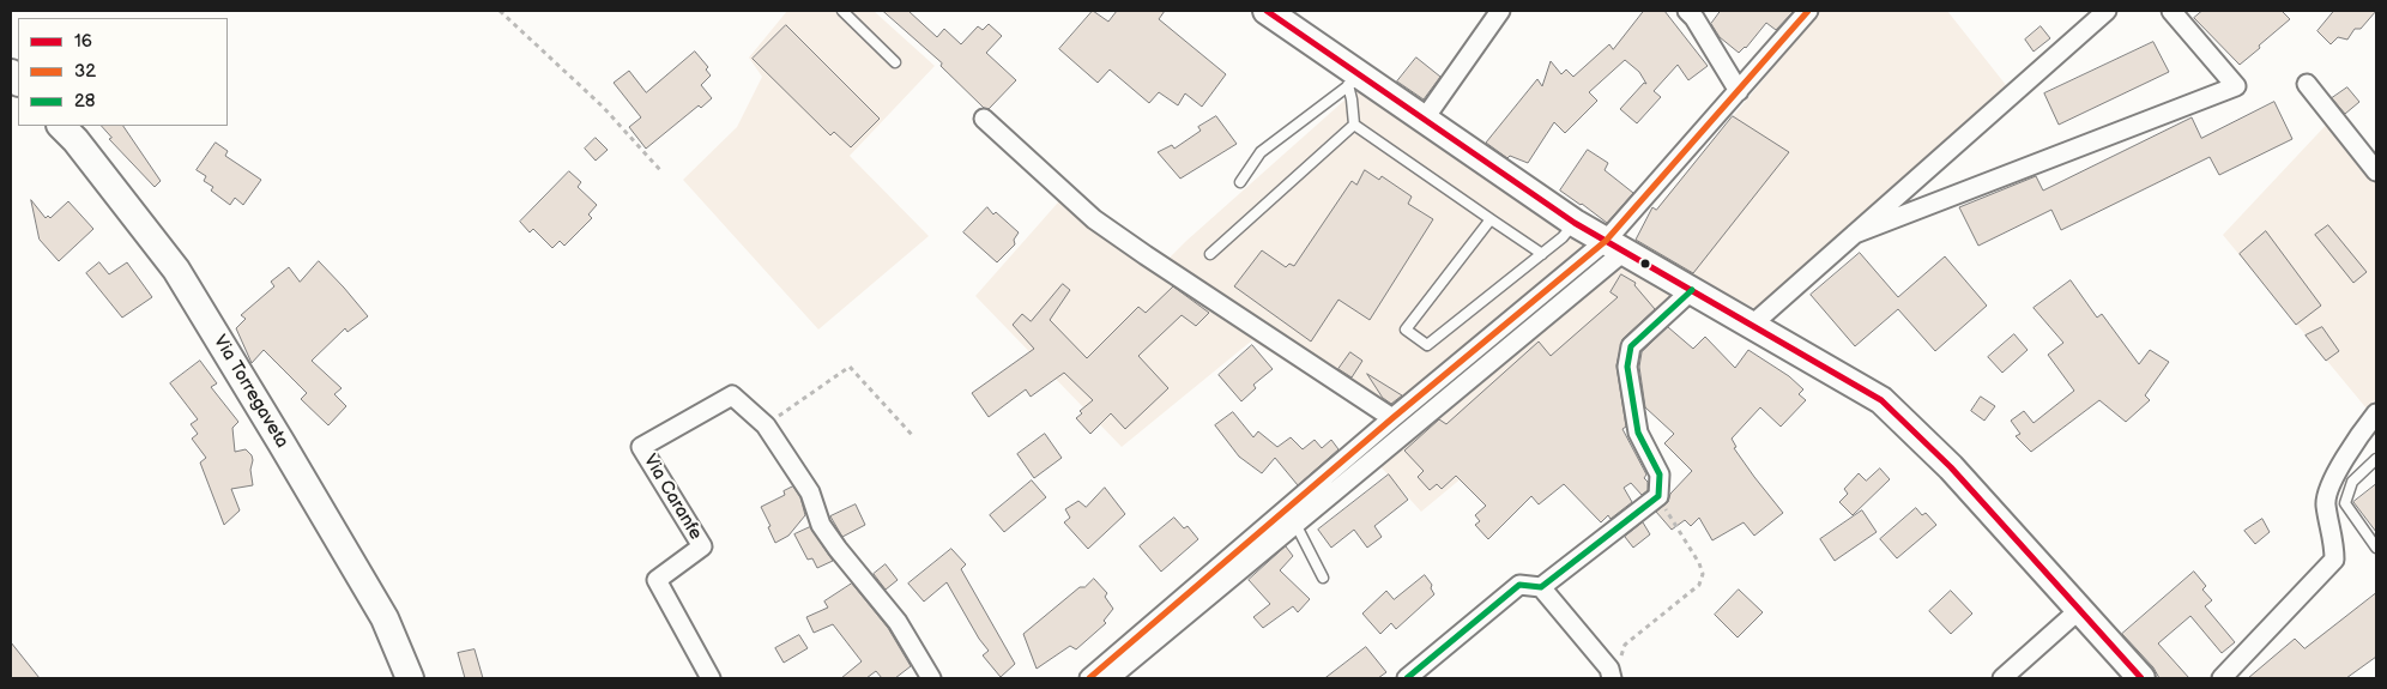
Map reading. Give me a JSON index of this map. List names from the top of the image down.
{
  "streets": {
    "street": ["Via Torregaveta", "Via Caranfe"]
  },
  "lines": ["transit line 16", "transit line 32", "transit line 28"],
  "legend": ["16", "32", "28"]
}
